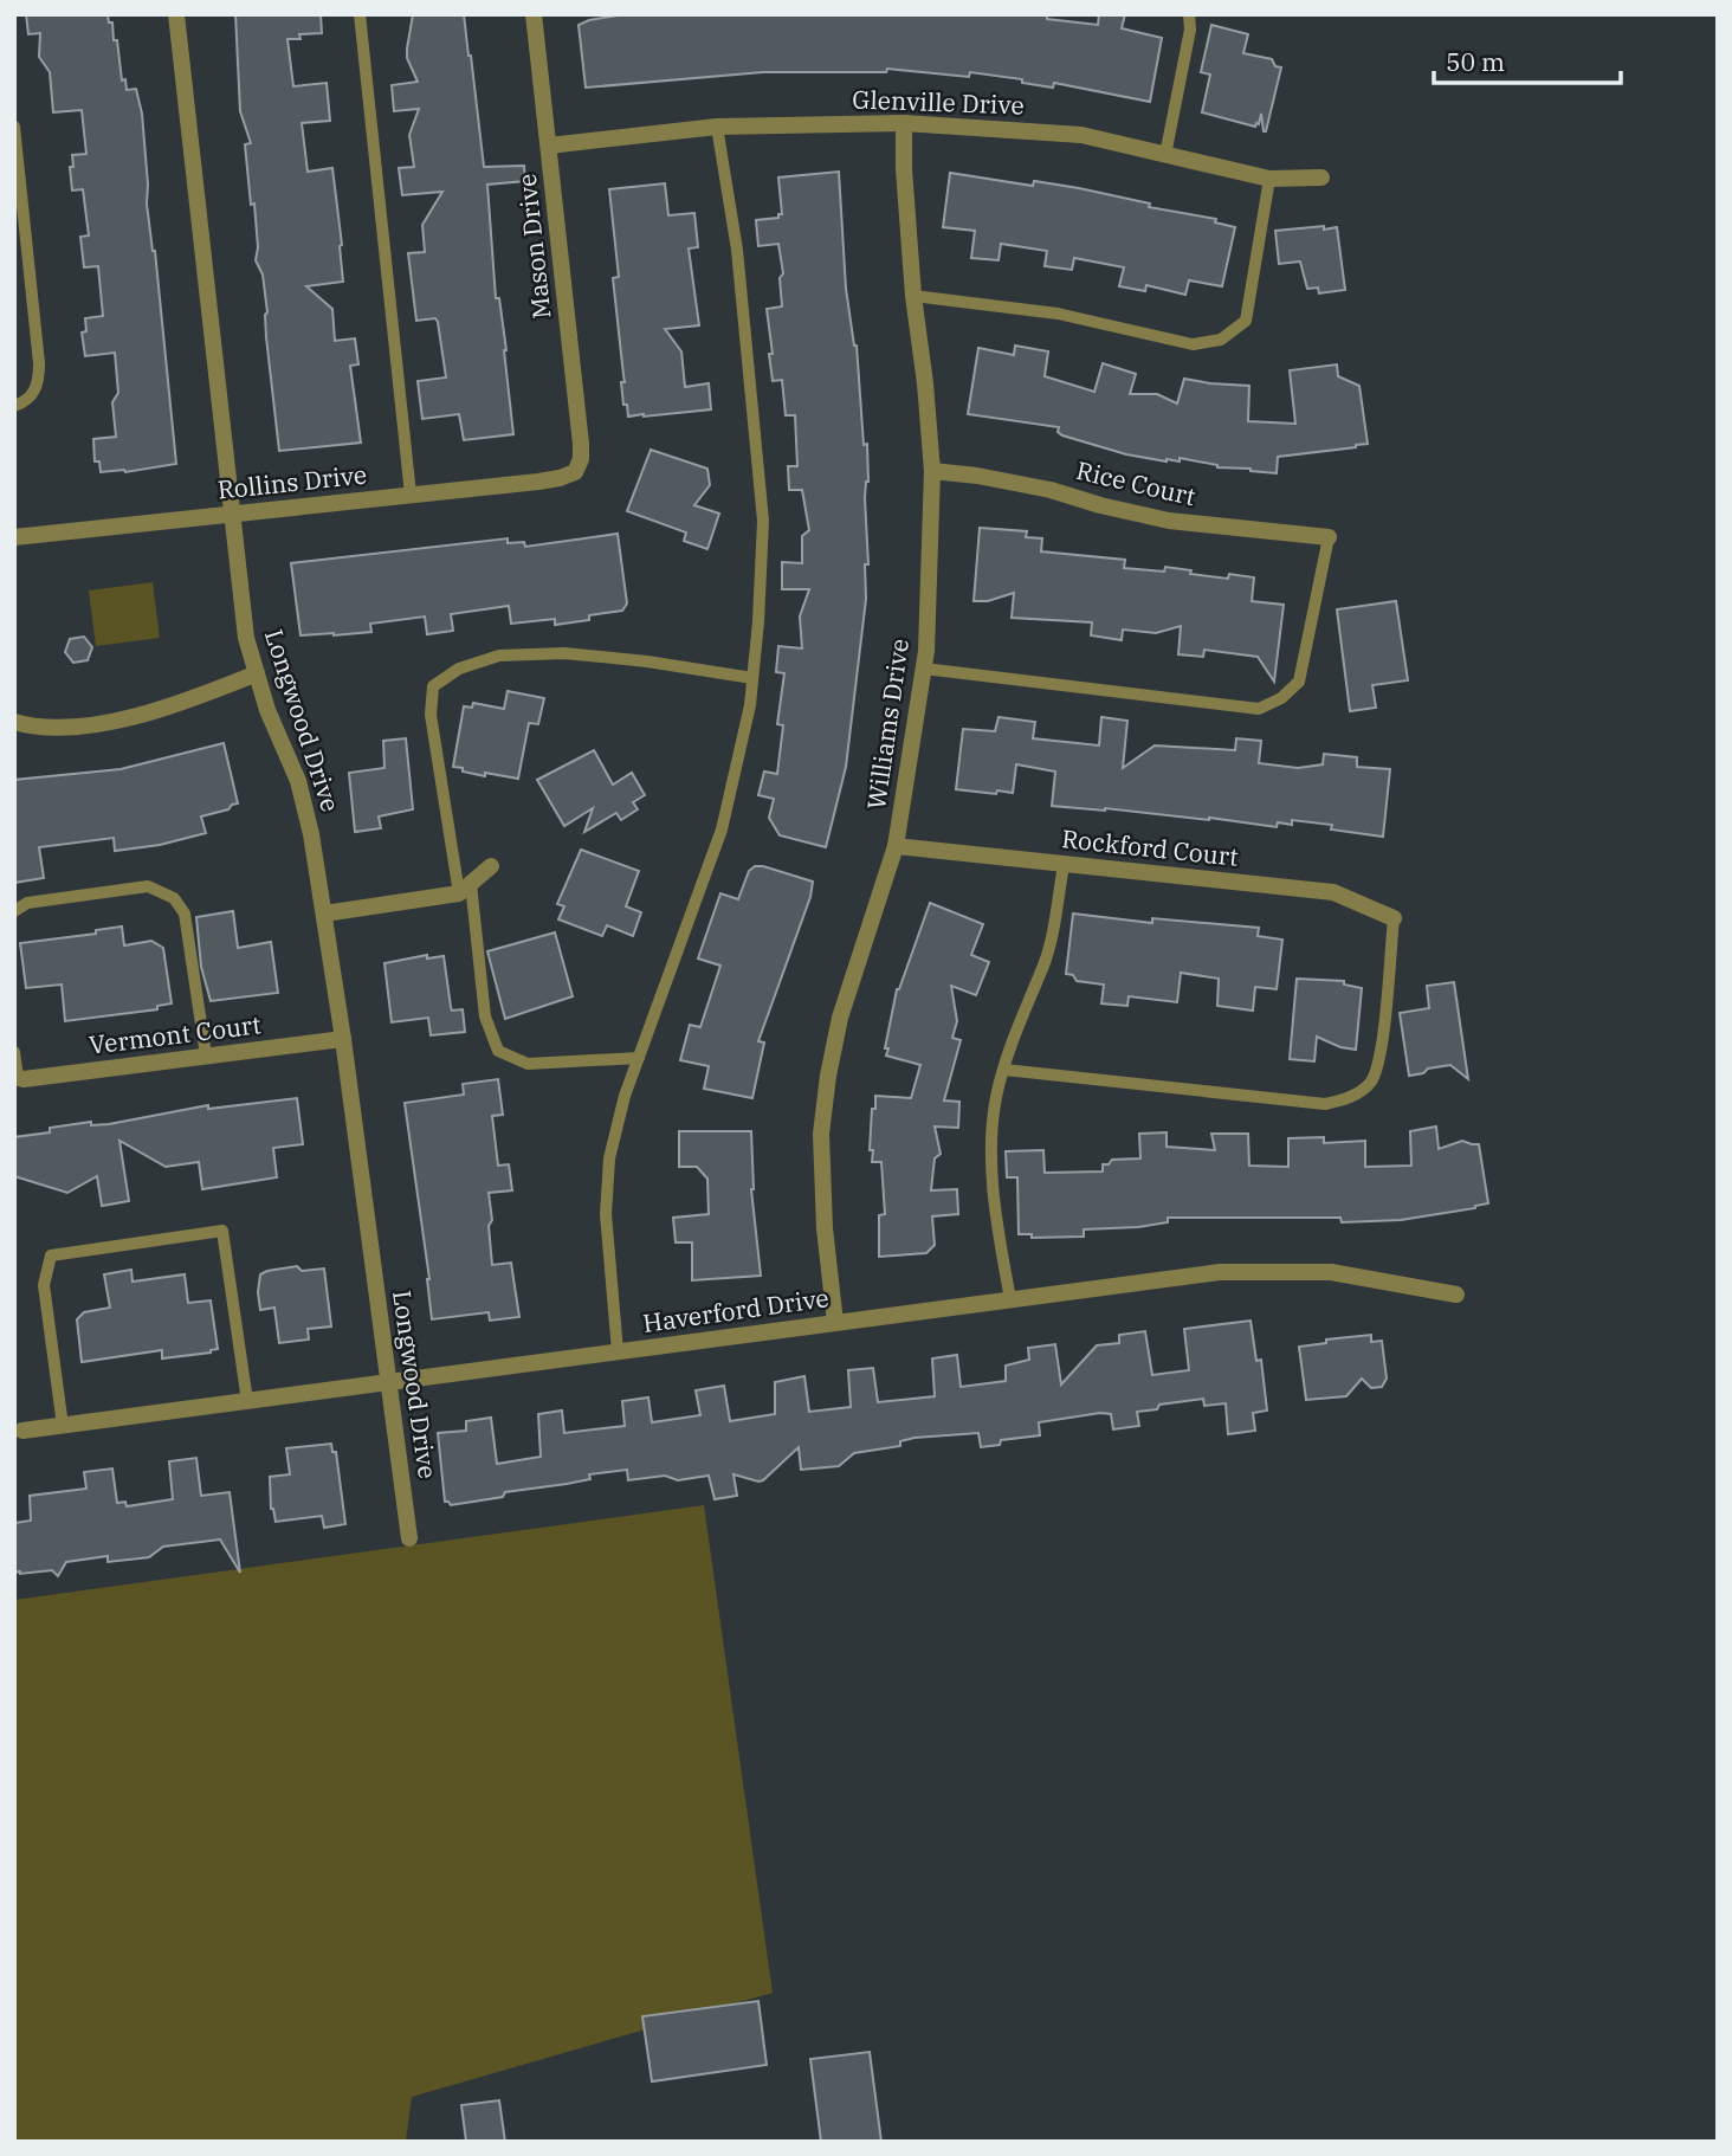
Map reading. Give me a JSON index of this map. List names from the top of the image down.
{
  "streets": {
    "street": [
      "Glenville Drive",
      "Mason Drive",
      "Rollins Drive",
      "Rice Court",
      "Longwood Drive",
      "Williams Drive",
      "Rockford Court",
      "Vermont Court",
      "Haverford Drive"
    ]
  },
  "crossings": [
    ["Glenville Drive", "Mason Drive"],
    ["Glenville Drive", "Williams Drive"],
    ["Mason Drive", "Rollins Drive"],
    ["Rollins Drive", "Longwood Drive"],
    ["Rice Court", "Williams Drive"],
    ["Longwood Drive", "Vermont Court"],
    ["Longwood Drive", "Haverford Drive"],
    ["Williams Drive", "Rockford Court"],
    ["Williams Drive", "Haverford Drive"]
  ],
  "scale_bar": "50 m"
}
